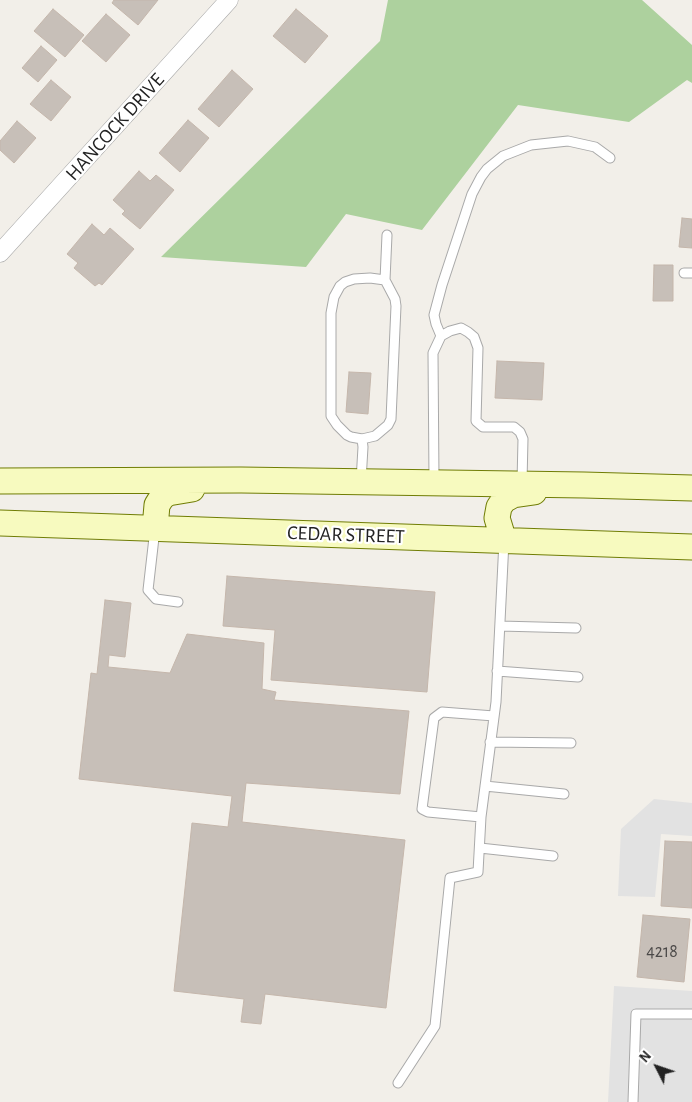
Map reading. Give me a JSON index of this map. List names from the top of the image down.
{
  "streets": {
    "main road": ["CEDAR STREET"],
    "street": ["HANCOCK DRIVE"]
  },
  "house_numbers": ["4218"],
  "north": "top left"
}
